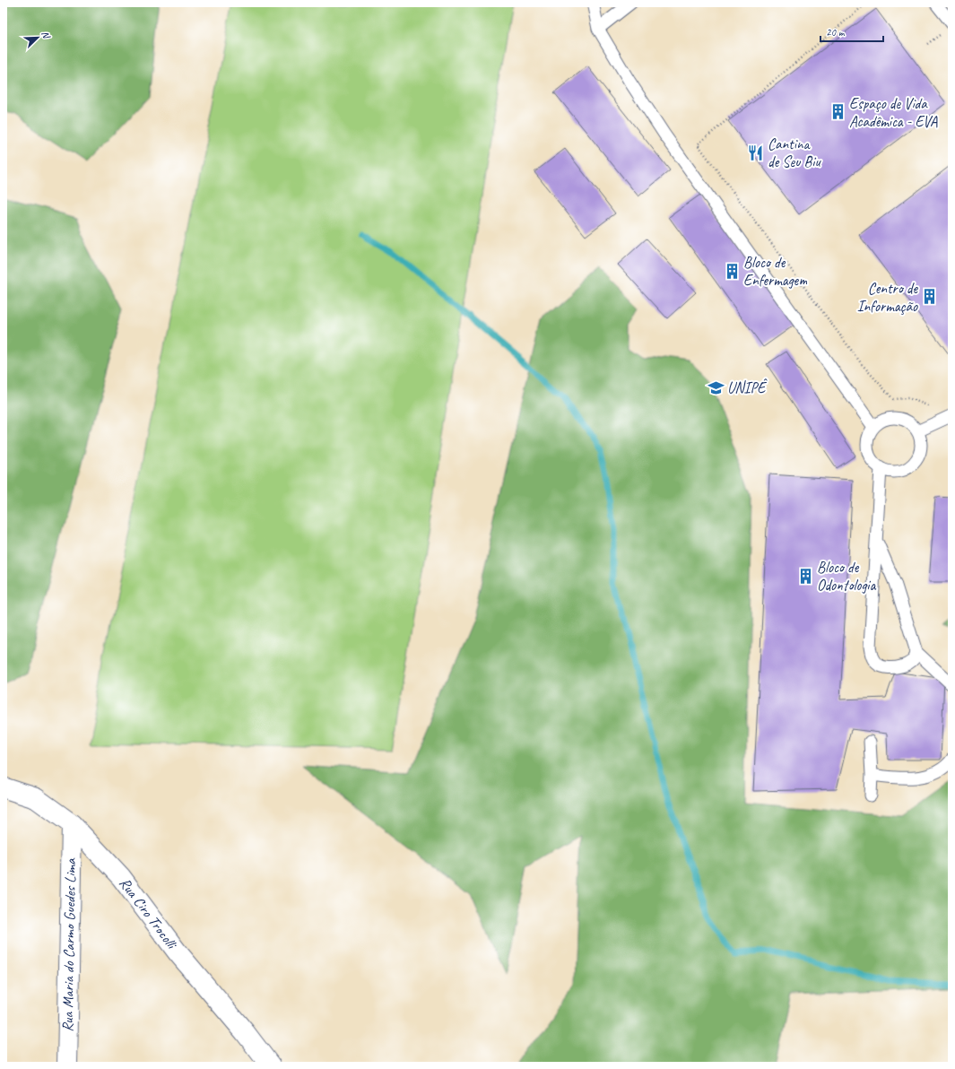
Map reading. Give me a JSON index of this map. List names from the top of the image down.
{
  "streets": {
    "street": ["Rua Ciro Trocolli", "Rua Maria do Carmo Guedes Lima"]
  },
  "crossings": [
    ["Rua Ciro Trocolli", "Rua Maria do Carmo Guedes Lima"]
  ],
  "places": {
    "building": [
      "Espaço de Vida Acadêmica - EVA",
      "Bloco de Enfermagem",
      "Centro de Informação",
      "Bloco de Odontologia"
    ],
    "restaurant": ["Cantina de Seu Biu"],
    "school or university": ["UNIPÊ"]
  },
  "scale_bar": "20 m",
  "north": "top right"
}
